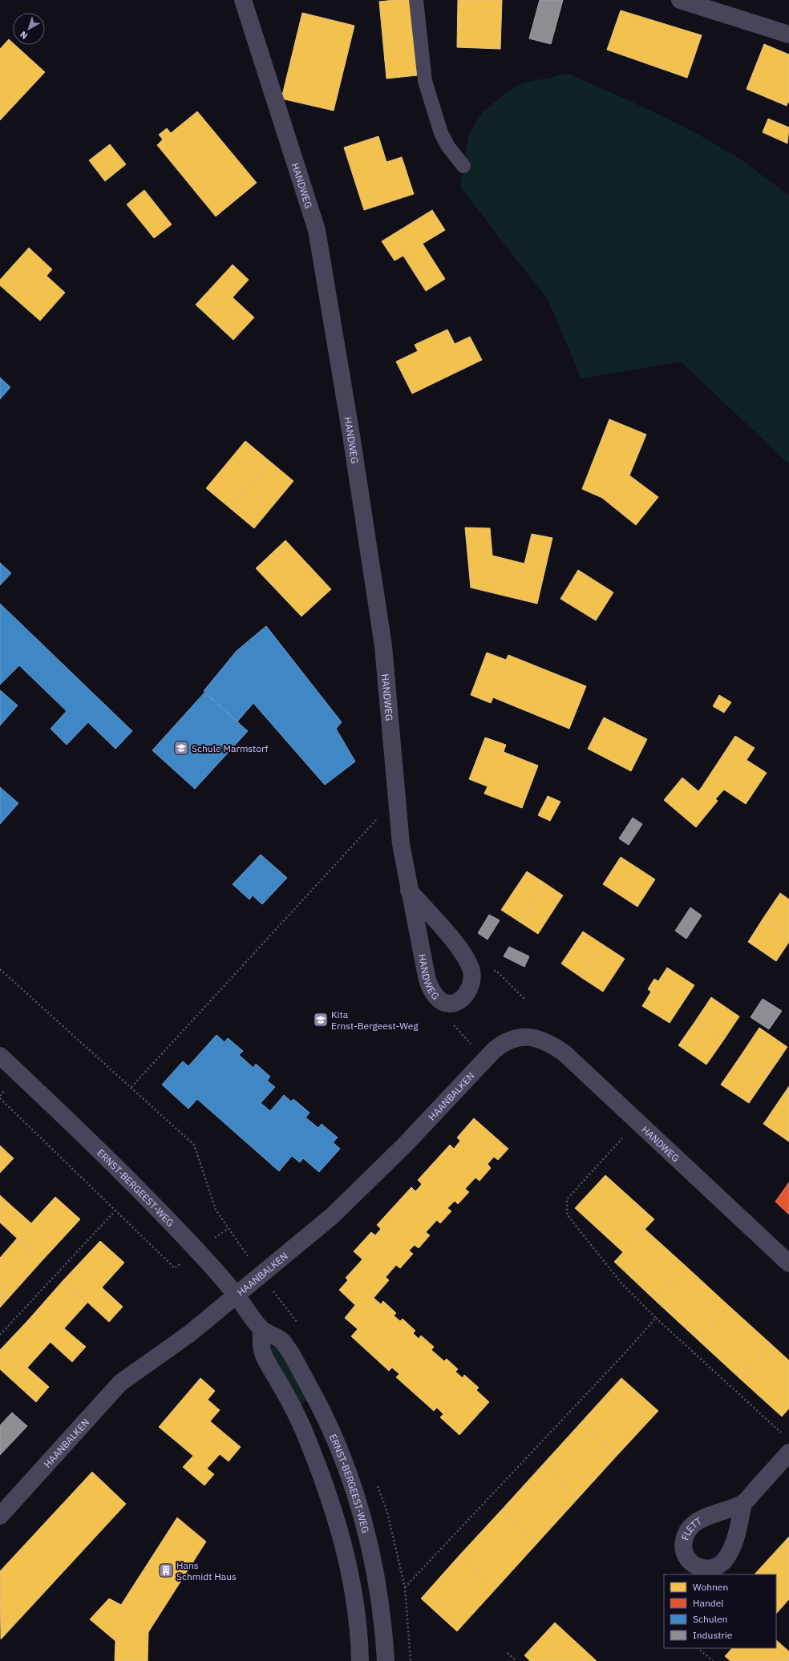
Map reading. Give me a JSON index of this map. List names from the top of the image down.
{
  "streets": {
    "street": ["HANDWEG", "HAANBALKEN", "ERNST-BERGEEST-WEG"]
  },
  "crossings": [
    ["HANDWEG", "HAANBALKEN"],
    ["HAANBALKEN", "ERNST-BERGEEST-WEG"]
  ],
  "places": {
    "school or university": ["Schule Marmstorf", "Kita Ernst-Bergeest-Weg"],
    "building": ["Hans Schmidt Haus"]
  },
  "legend": [
    "Wohnen",
    "Handel",
    "Schulen",
    "Industrie"
  ],
  "north": "bottom left"
}
